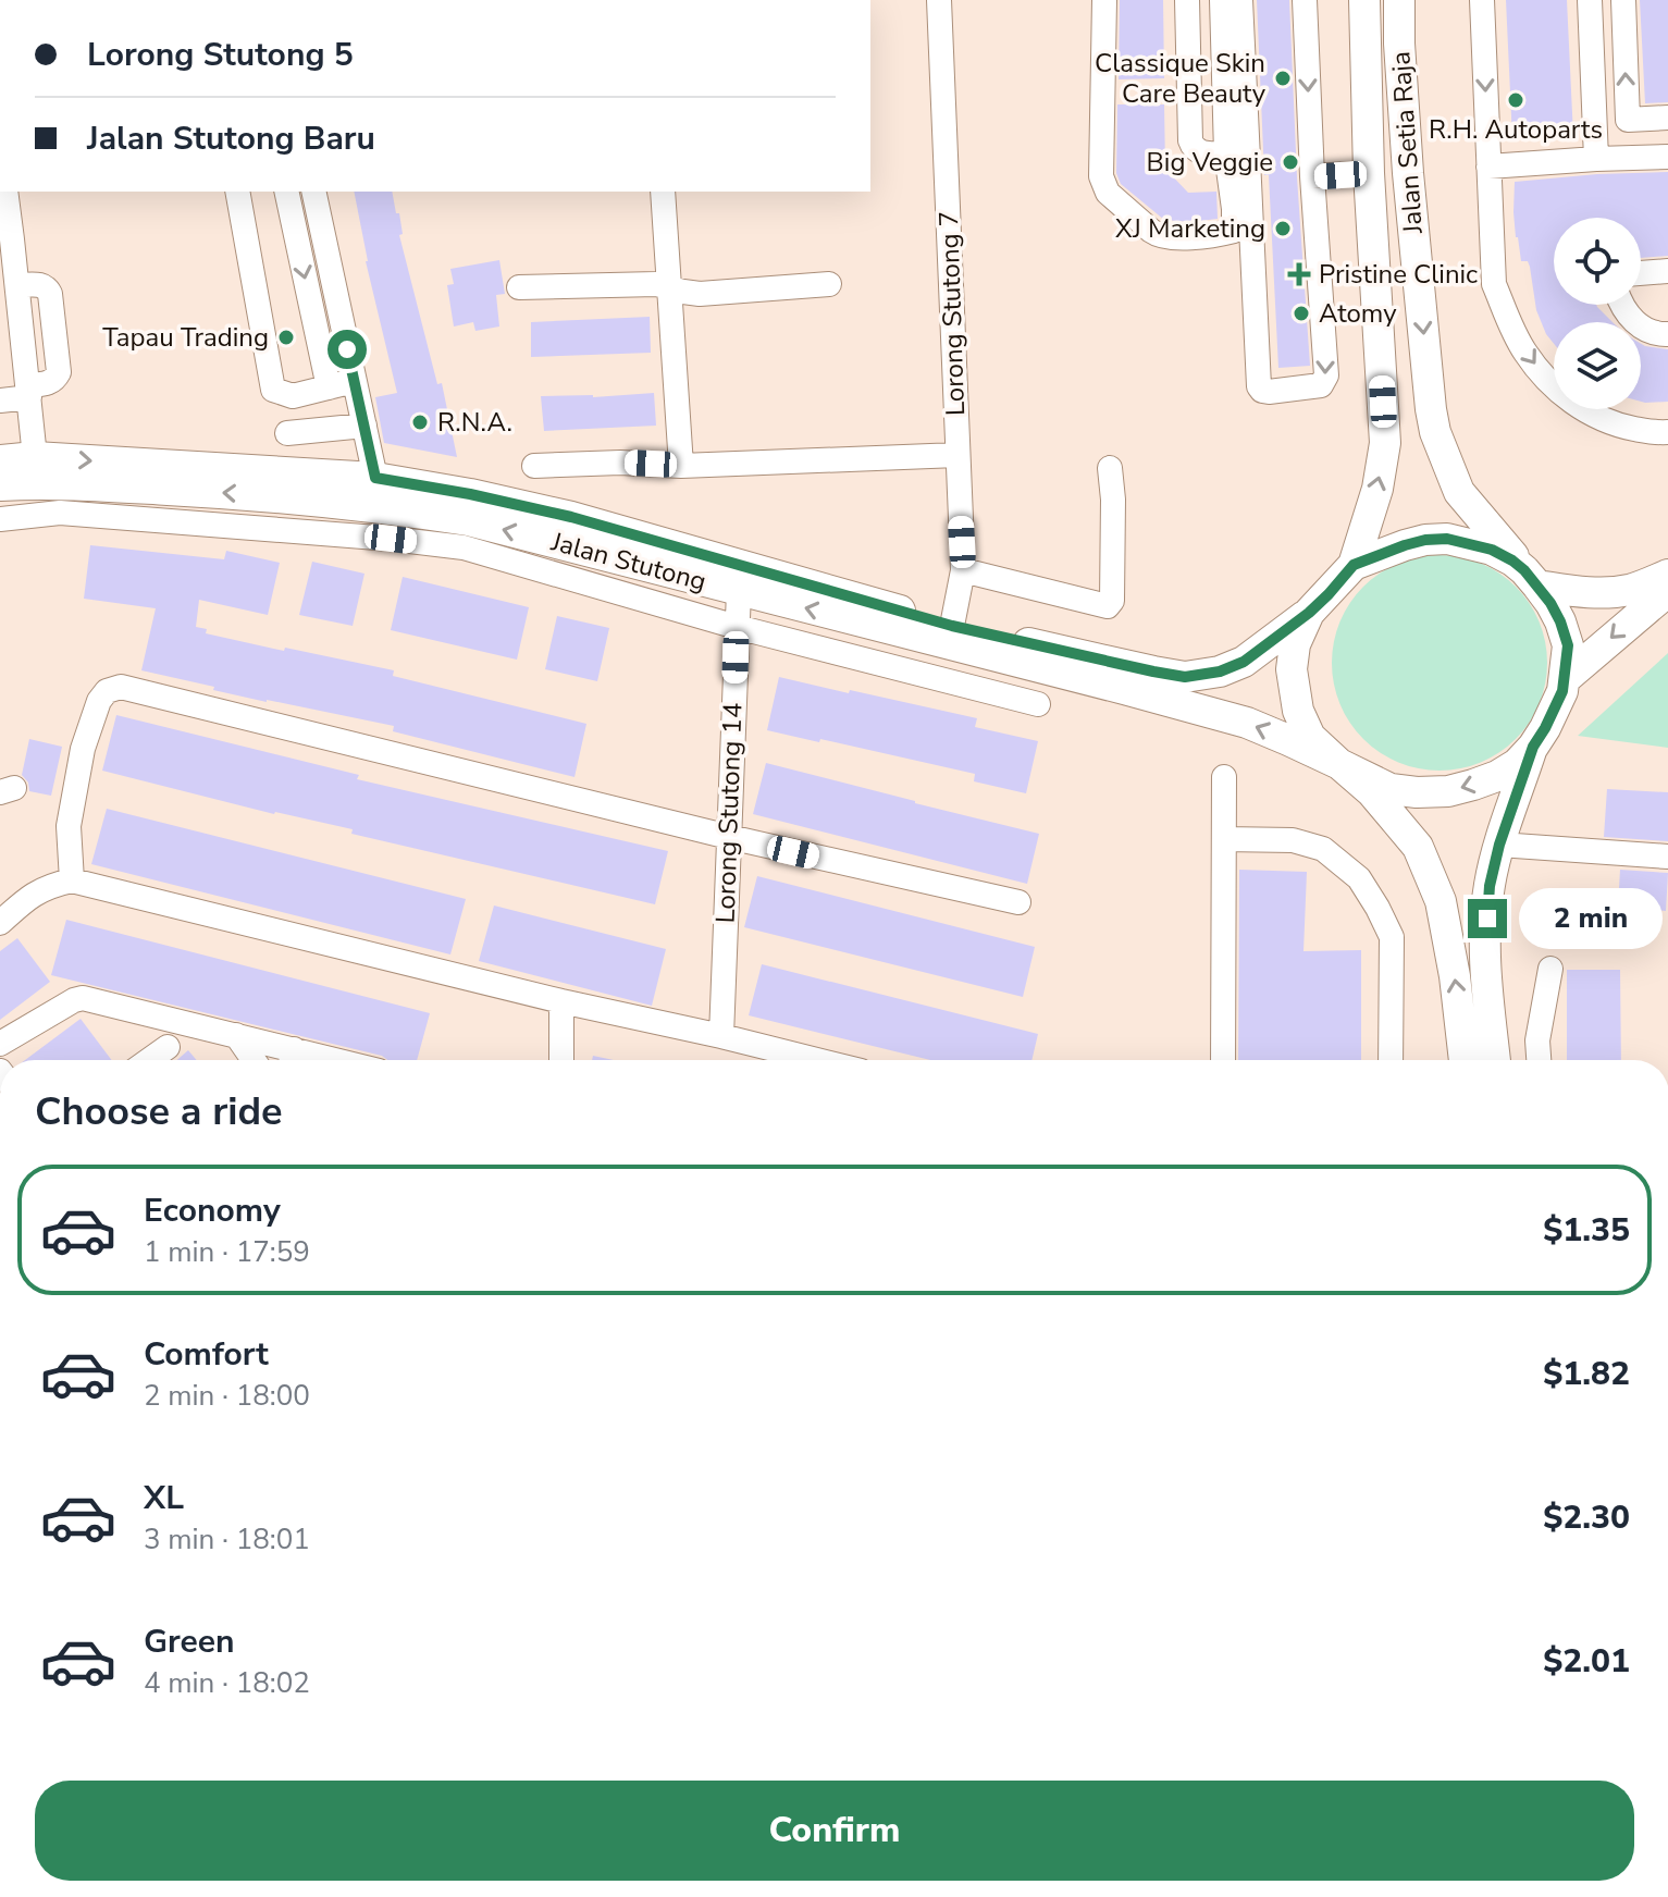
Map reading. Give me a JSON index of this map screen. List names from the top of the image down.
{
  "streets": {
    "main road": ["Jalan Setia Raja", "Jalan Stutong"],
    "street": ["Lorong Stutong 7", "Lorong Stutong 14"]
  },
  "crossings": [
    ["Jalan Setia Raja", "Jalan Stutong"],
    ["Lorong Stutong 7", "Jalan Stutong"],
    ["Jalan Stutong", "Lorong Stutong 14"]
  ],
  "places": {
    "other": [
      "Classique Skin Care Beauty",
      "R.H. Autoparts",
      "Big Veggie",
      "XJ Marketing",
      "Atomy",
      "Tapau Trading",
      "R.N.A."
    ],
    "health": ["Pristine Clinic"]
  },
  "page": {
    "banner": ["Lorong Stutong 5", "Jalan Stutong Baru"],
    "bubble": "2 min",
    "heading": "Choose a ride",
    "list": [
      {
        "name": "Economy",
        "note": "1 min · 17:59",
        "value": "$1.35"
      },
      {
        "name": "Comfort",
        "note": "2 min · 18:00",
        "value": "$1.82"
      },
      {
        "name": "XL",
        "note": "3 min · 18:01",
        "value": "$2.30"
      },
      {
        "name": "Green",
        "note": "4 min · 18:02",
        "value": "$2.01"
      }
    ],
    "buttons": "Confirm"
  }
}
